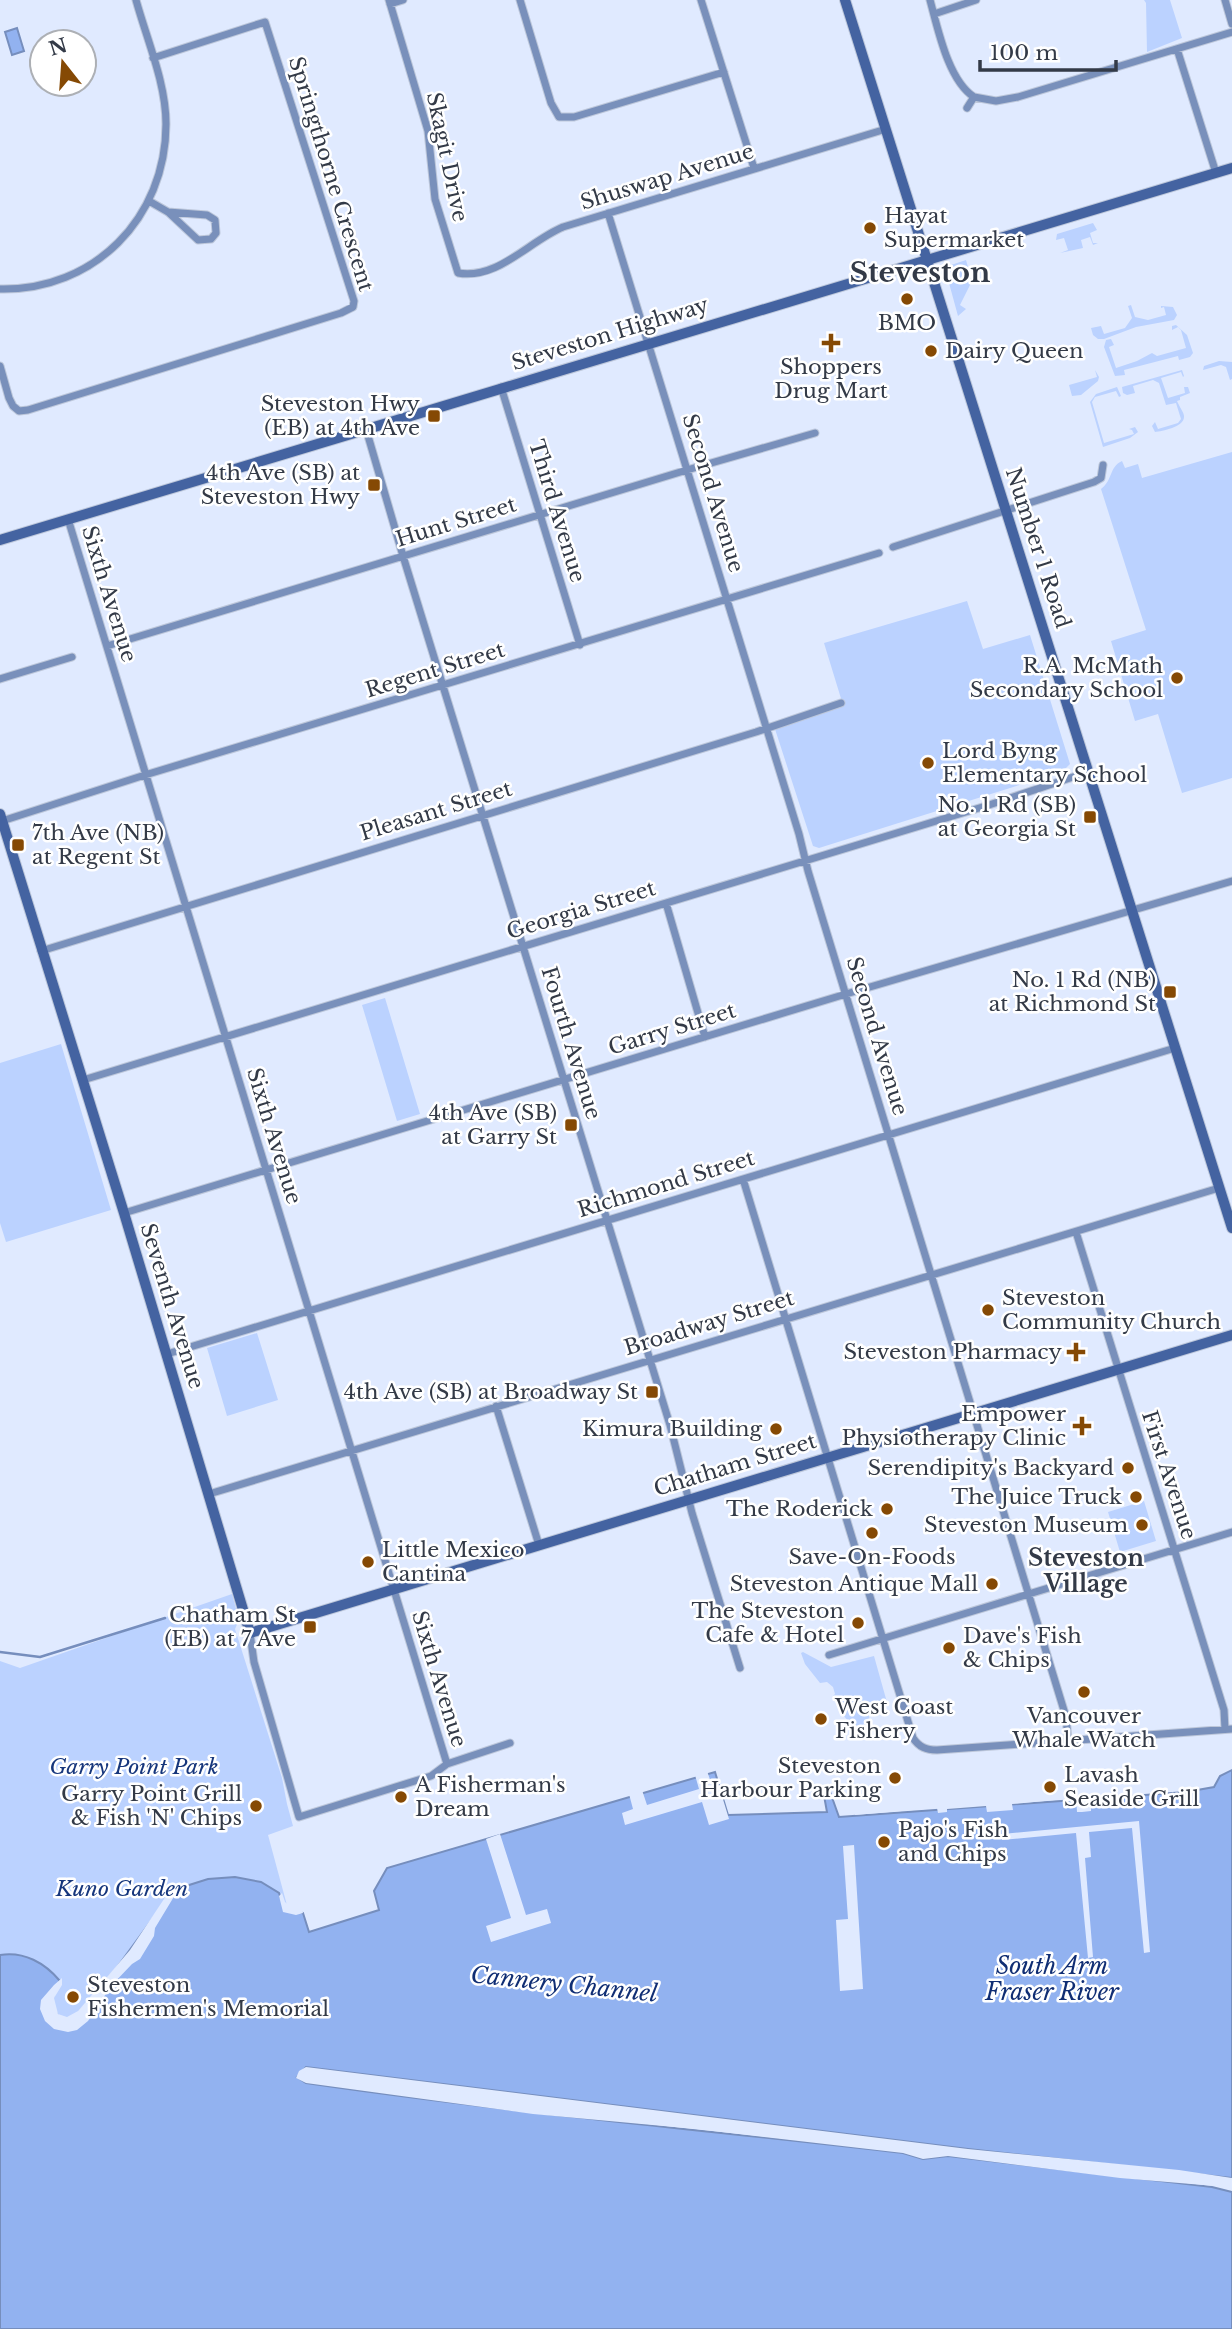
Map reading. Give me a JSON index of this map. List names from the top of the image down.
{
  "streets": {
    "street": [
      "Skagit Drive",
      "Springthorne Crescent",
      "Shuswap Avenue",
      "Steveston Highway",
      "Second Avenue",
      "Third Avenue",
      "Hunt Street",
      "Number 1 Road",
      "Sixth Avenue",
      "Regent Street",
      "Pleasant Street",
      "Georgia Street",
      "Garry Street",
      "Fourth Avenue",
      "Richmond Street",
      "Seventh Avenue",
      "Broadway Street",
      "Chatham Street",
      "First Avenue"
    ]
  },
  "crossings": [
    ["Skagit Drive", "Shuswap Avenue"],
    ["Shuswap Avenue", "Second Avenue"],
    ["Shuswap Avenue", "Number 1 Road"],
    ["Steveston Highway", "Second Avenue"],
    ["Steveston Highway", "Third Avenue"],
    ["Steveston Highway", "Number 1 Road"],
    ["Steveston Highway", "Sixth Avenue"],
    ["Steveston Highway", "Fourth Avenue"],
    ["Second Avenue", "Hunt Street"],
    ["Second Avenue", "Regent Street"],
    ["Second Avenue", "Pleasant Street"],
    ["Second Avenue", "Georgia Street"],
    ["Second Avenue", "Garry Street"],
    ["Second Avenue", "Richmond Street"],
    ["Second Avenue", "Broadway Street"],
    ["Second Avenue", "Chatham Street"],
    ["Third Avenue", "Hunt Street"],
    ["Third Avenue", "Regent Street"],
    ["Hunt Street", "Sixth Avenue"],
    ["Hunt Street", "Fourth Avenue"],
    ["Number 1 Road", "Georgia Street"],
    ["Number 1 Road", "Garry Street"],
    ["Number 1 Road", "Richmond Street"],
    ["Number 1 Road", "Broadway Street"],
    ["Sixth Avenue", "Regent Street"],
    ["Sixth Avenue", "Pleasant Street"],
    ["Sixth Avenue", "Georgia Street"],
    ["Sixth Avenue", "Garry Street"],
    ["Sixth Avenue", "Richmond Street"],
    ["Sixth Avenue", "Seventh Avenue"],
    ["Sixth Avenue", "Broadway Street"],
    ["Sixth Avenue", "Chatham Street"],
    ["Regent Street", "Fourth Avenue"],
    ["Regent Street", "Seventh Avenue"],
    ["Pleasant Street", "Fourth Avenue"],
    ["Pleasant Street", "Seventh Avenue"],
    ["Georgia Street", "Fourth Avenue"],
    ["Georgia Street", "Seventh Avenue"],
    ["Garry Street", "Fourth Avenue"],
    ["Garry Street", "Seventh Avenue"],
    ["Fourth Avenue", "Richmond Street"],
    ["Fourth Avenue", "Broadway Street"],
    ["Fourth Avenue", "Chatham Street"],
    ["Richmond Street", "Seventh Avenue"],
    ["Seventh Avenue", "Broadway Street"],
    ["Seventh Avenue", "Chatham Street"],
    ["Broadway Street", "First Avenue"],
    ["Chatham Street", "First Avenue"]
  ],
  "districts": ["Steveston", "Steveston Village"],
  "water": ["South Arm Fraser River", "Cannery Channel"],
  "parks": ["Garry Point Park", "Kuno Garden"],
  "places": {
    "other": [
      "Hayat Supermarket",
      "BMO",
      "Dairy Queen",
      "R.A. McMath Secondary School",
      "Lord Byng Elementary School",
      "Steveston Community Church",
      "Kimura Building",
      "Serendipity's Backyard",
      "The Juice Truck",
      "The Roderick",
      "Steveston Museum",
      "Save-On-Foods",
      "Little Mexico Cantina",
      "Steveston Antique Mall",
      "The Steveston Cafe & Hotel",
      "Dave's Fish & Chips",
      "Vancouver Whale Watch",
      "West Coast Fishery",
      "Steveston Harbour Parking",
      "Lavash Seaside Grill",
      "A Fisherman's Dream",
      "Garry Point Grill & Fish 'N' Chips",
      "Pajo's Fish and Chips",
      "Steveston Fishermen's Memorial"
    ],
    "health": ["Shoppers Drug Mart", "Steveston Pharmacy", "Empower Physiotherapy Clinic"],
    "transit": [
      "Steveston Hwy (EB) at 4th Ave",
      "4th Ave (SB) at Steveston Hwy",
      "No. 1 Rd (SB) at Georgia St",
      "7th Ave (NB) at Regent St",
      "No. 1 Rd (NB) at Richmond St",
      "4th Ave (SB) at Garry St",
      "4th Ave (SB) at Broadway St",
      "Chatham St (EB) at 7 Ave"
    ]
  },
  "scale_bar": "100 m",
  "north": "top"
}
